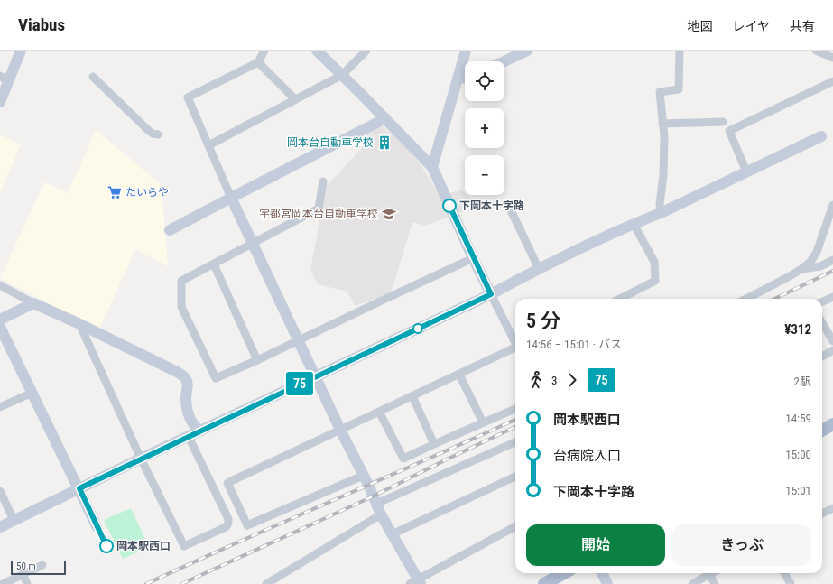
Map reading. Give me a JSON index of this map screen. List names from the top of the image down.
{
  "places": {
    "building": ["岡本台自動車学校"],
    "supermarket": ["たいらや"],
    "other": ["下岡本十字路", "岡本駅西口"],
    "school or university": ["宇都宮岡本台自動車学校"]
  },
  "lines": ["bus line 75"],
  "scale_bar": "50 m",
  "page": {
    "header": "Viabus",
    "nav": ["地図", "レイヤ", "共有"],
    "on_map": "75",
    "map_buttons": ["+", "−"],
    "heading": ["5 分", "14:56 – 15:01 · バス", "¥312"],
    "legs": ["3", "75", "2駅"],
    "list": [
      {
        "name": "岡本駅西口",
        "value": "14:59"
      },
      {
        "name": "台病院入口",
        "value": "15:00"
      },
      {
        "name": "下岡本十字路",
        "value": "15:01"
      }
    ],
    "buttons": ["開始", "きっぷ"],
    "scale": "50 m"
  }
}
